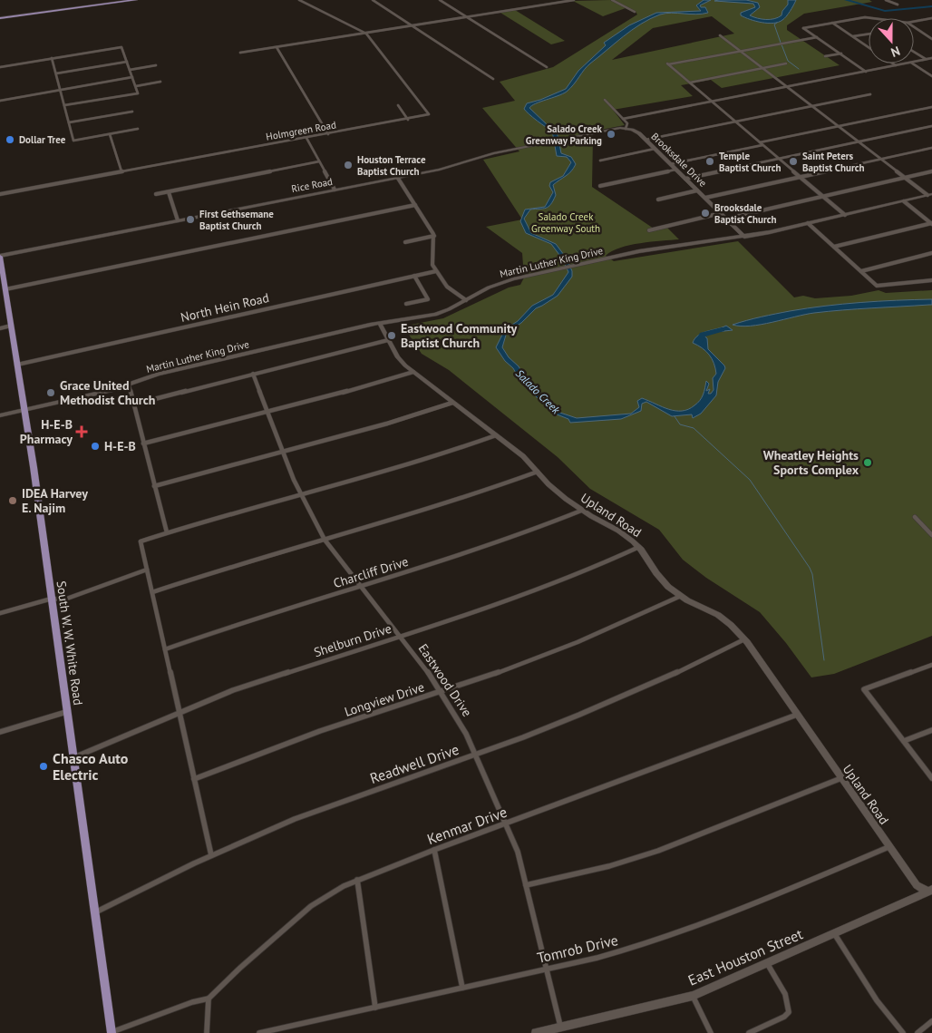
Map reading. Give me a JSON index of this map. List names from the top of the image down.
{
  "streets": {
    "main road": ["South W. W. White Road"],
    "street": [
      "Holmgreen Road",
      "Brooksdale Drive",
      "Rice Road",
      "Martin Luther King Drive",
      "North Hein Road",
      "Upland Road",
      "Charcliff Drive",
      "Shelburn Drive",
      "Eastwood Drive",
      "Longview Drive",
      "Readwell Drive",
      "Kenmar Drive",
      "Tomrob Drive",
      "East Houston Street"
    ]
  },
  "crossings": [
    ["Brooksdale Drive", "Rice Road"],
    ["Brooksdale Drive", "Martin Luther King Drive"],
    ["Rice Road", "South W. W. White Road"],
    ["Martin Luther King Drive", "Upland Road"],
    ["Martin Luther King Drive", "South W. W. White Road"],
    ["North Hein Road", "South W. W. White Road"],
    ["Upland Road", "Charcliff Drive"],
    ["Upland Road", "Shelburn Drive"],
    ["Upland Road", "Longview Drive"],
    ["Upland Road", "Readwell Drive"],
    ["Upland Road", "Kenmar Drive"],
    ["Upland Road", "Tomrob Drive"],
    ["Upland Road", "East Houston Street"],
    ["Charcliff Drive", "Eastwood Drive"],
    ["Shelburn Drive", "South W. W. White Road"],
    ["Shelburn Drive", "Eastwood Drive"],
    ["South W. W. White Road", "Readwell Drive"],
    ["Eastwood Drive", "Longview Drive"],
    ["Eastwood Drive", "Readwell Drive"],
    ["Eastwood Drive", "Kenmar Drive"],
    ["Eastwood Drive", "Tomrob Drive"],
    ["Eastwood Drive", "East Houston Street"]
  ],
  "water": ["Salado Creek"],
  "parks": ["Salado Creek Greenway South"],
  "places": {
    "other": [
      "Salado Creek Greenway Parking",
      "Dollar Tree",
      "Temple Baptist Church",
      "Saint Peters Baptist Church",
      "Houston Terrace Baptist Church",
      "Brooksdale Baptist Church",
      "First Gethsemane Baptist Church",
      "Eastwood Community Baptist Church",
      "Grace United Methodist Church",
      "H-E-B",
      "Wheatley Heights Sports Complex",
      "IDEA Harvey E. Najim",
      "Chasco Auto Electric"
    ],
    "health": ["H-E-B Pharmacy"]
  },
  "north": "bottom"
}
